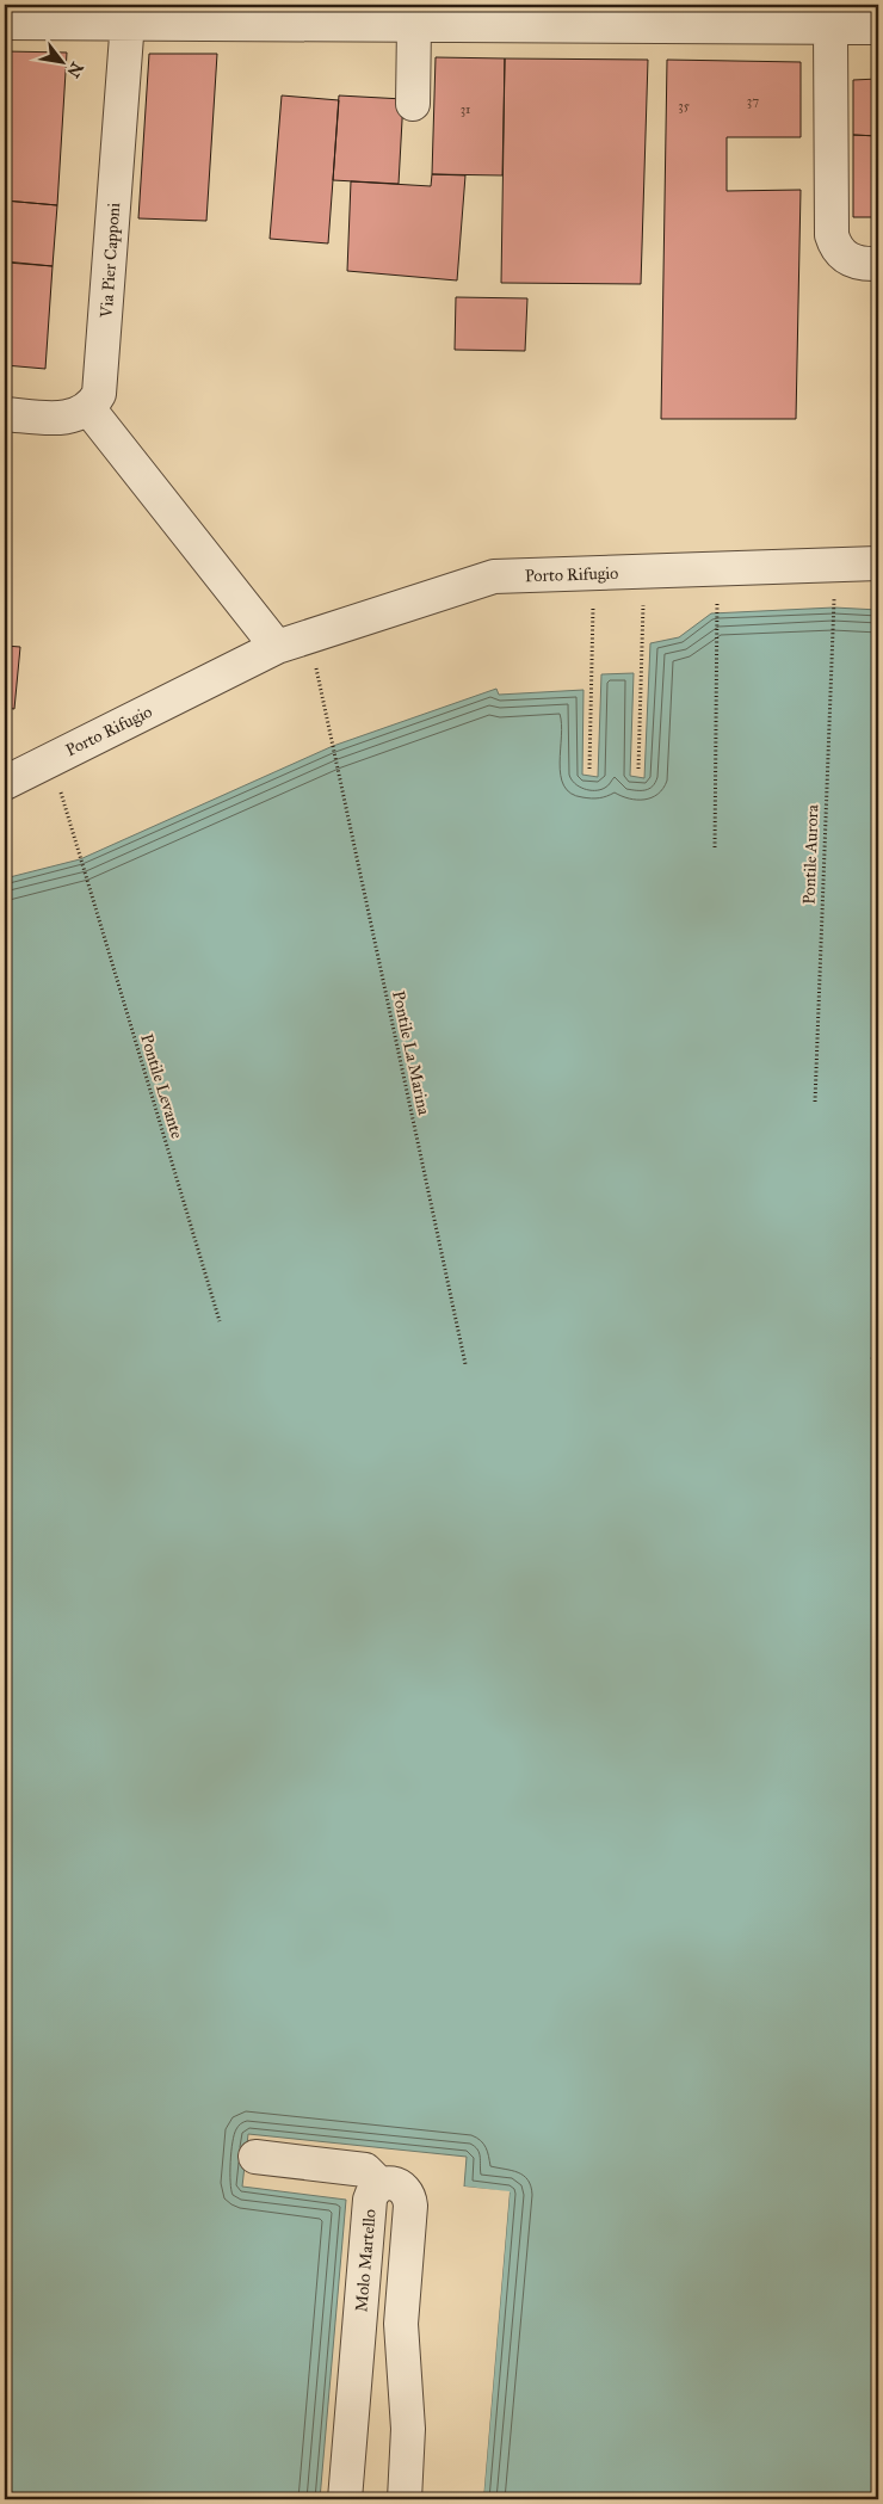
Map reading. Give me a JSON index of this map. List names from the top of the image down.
{
  "streets": {
    "street": ["Via Pier Capponi", "Porto Rifugio", "Molo Martello"],
    "path": ["Pontile Aurora", "Pontile La Marina", "Pontile Levante"]
  },
  "crossings": [
    ["Porto Rifugio", "Pontile La Marina"],
    ["Porto Rifugio", "Pontile Levante"]
  ],
  "house_numbers": ["37", "35", "31"],
  "north": "bottom right"
}
